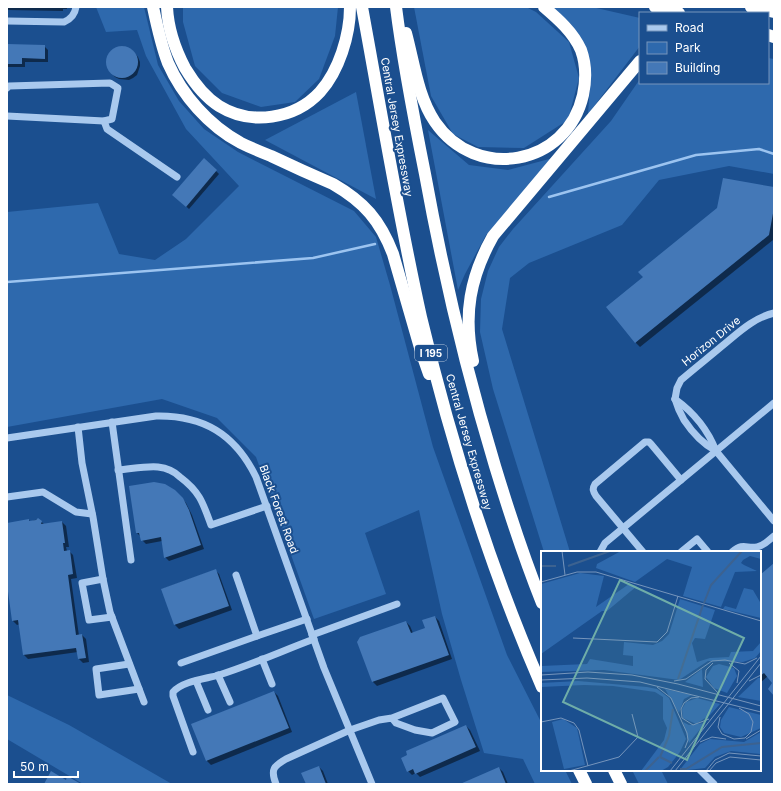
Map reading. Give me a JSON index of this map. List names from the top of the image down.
{
  "streets": {
    "highway": ["Central Jersey Expressway", "I 195"],
    "street": ["Horizon Drive", "Black Forest Road"]
  },
  "legend": ["Road", "Park", "Building"],
  "scale_bar": "50 m"
}
